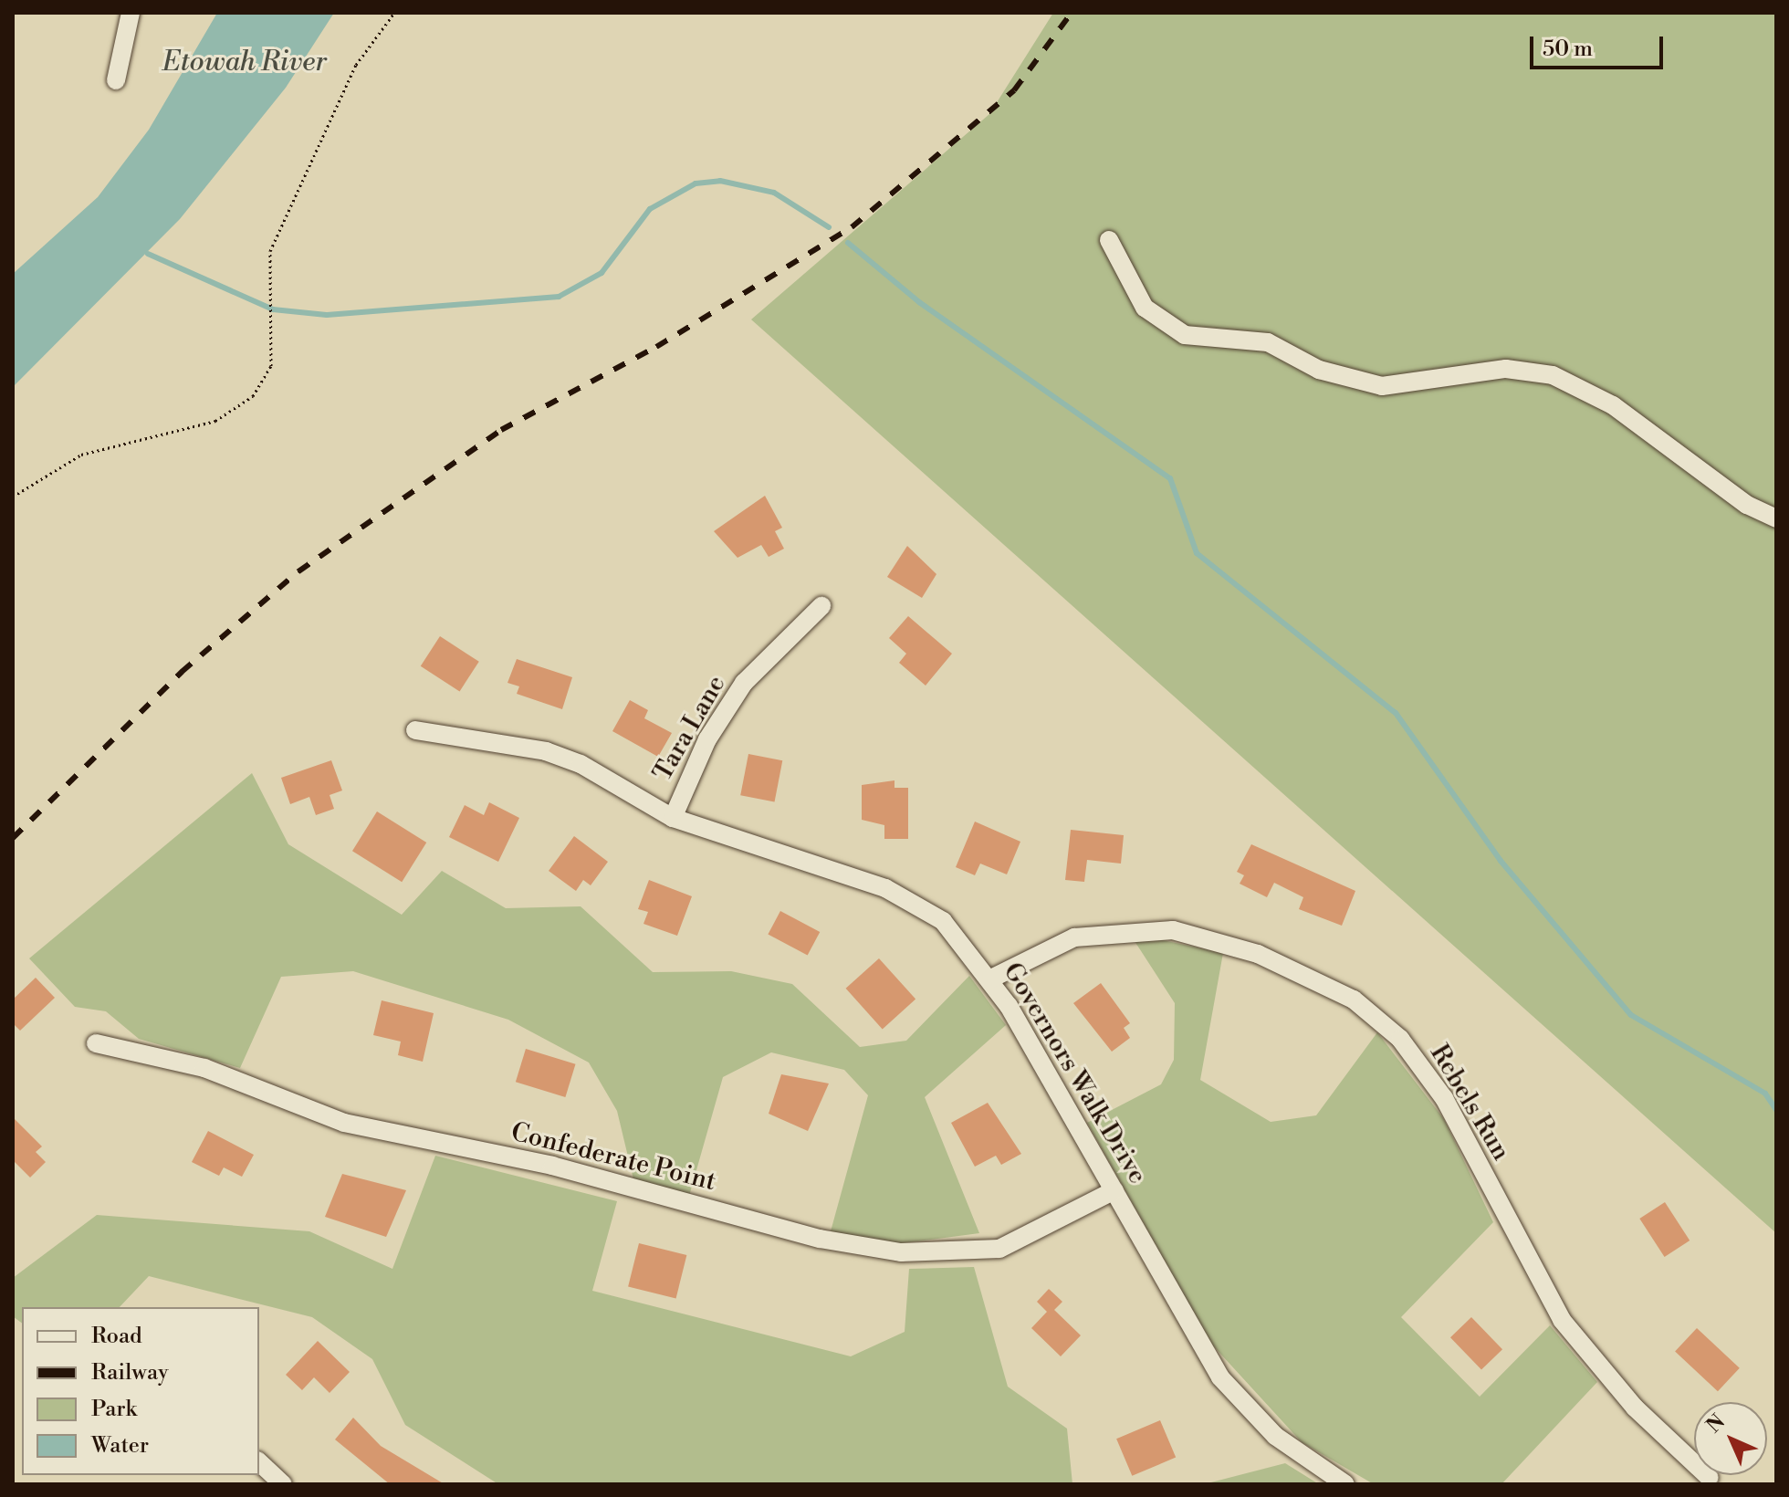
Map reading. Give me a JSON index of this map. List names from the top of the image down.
{
  "streets": {
    "street": [
      "Tara Lane",
      "Governors Walk Drive",
      "Rebels Run",
      "Confederate Point"
    ]
  },
  "crossings": [
    ["Tara Lane", "Governors Walk Drive"],
    ["Governors Walk Drive", "Rebels Run"],
    ["Governors Walk Drive", "Confederate Point"]
  ],
  "water": ["Etowah River"],
  "legend": [
    "Road",
    "Railway",
    "Park",
    "Water"
  ],
  "scale_bar": "50 m",
  "north": "top left"
}
